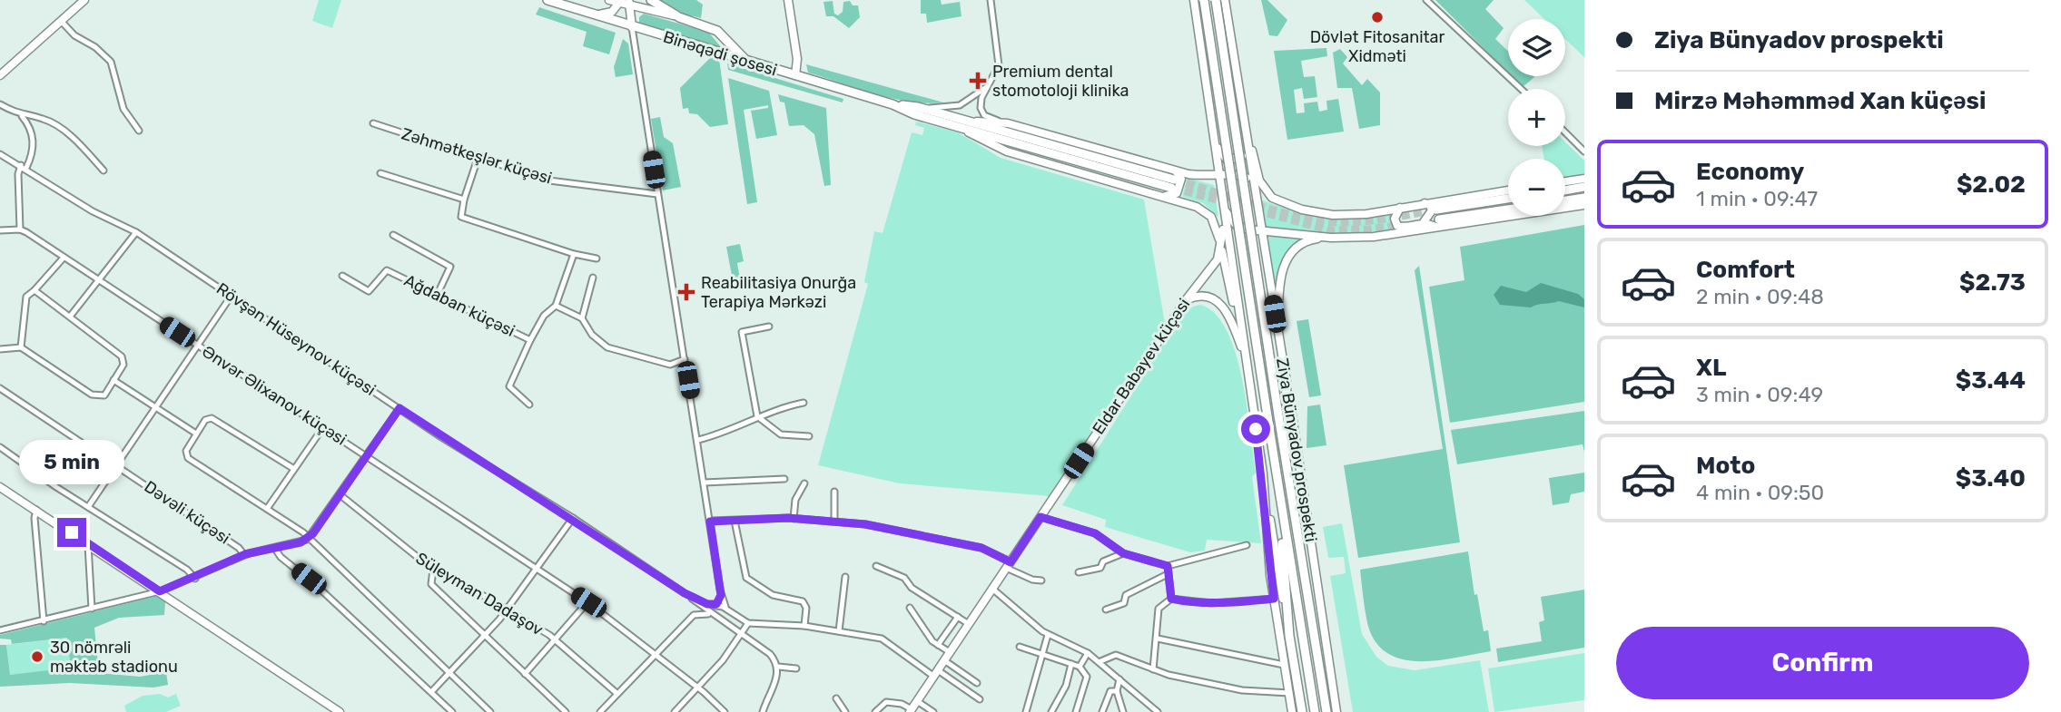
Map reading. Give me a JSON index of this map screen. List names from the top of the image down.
{
  "streets": {
    "main road": ["Binəqədi şosesi", "Eldar Babayev küçəsi", "Ziya Bünyadov prospekti"],
    "street": [
      "Zəhmətkeşlər küçəsi",
      "Ağdaban küçəsi",
      "Rövşən Hüseynov küçəsi",
      "Ənvər Əlixanov küçəsi",
      "Dəvəli küçəsi",
      "Süleyman Dadaşov"
    ]
  },
  "crossings": [
    ["Eldar Babayev küçəsi", "Ziya Bünyadov prospekti"]
  ],
  "places": {
    "other": ["Dövlət Fitosanitar Xidməti", "30 nömrəli məktəb stadionu"],
    "health": ["Premium dental stomotoloji klinika", "Reabilitasiya Onurğa Terapiya Mərkəzi"]
  },
  "page": {
    "banner": ["Ziya Bünyadov prospekti", "Mirzə Məhəmməd Xan küçəsi"],
    "map_buttons": ["+", "−"],
    "list": [
      {
        "name": "Economy",
        "note": "1 min · 09:47",
        "value": "$2.02"
      },
      {
        "name": "Comfort",
        "note": "2 min · 09:48",
        "value": "$2.73"
      },
      {
        "name": "XL",
        "note": "3 min · 09:49",
        "value": "$3.44"
      },
      {
        "name": "Moto",
        "note": "4 min · 09:50",
        "value": "$3.40"
      }
    ],
    "bubble": "5 min",
    "buttons": "Confirm"
  }
}
